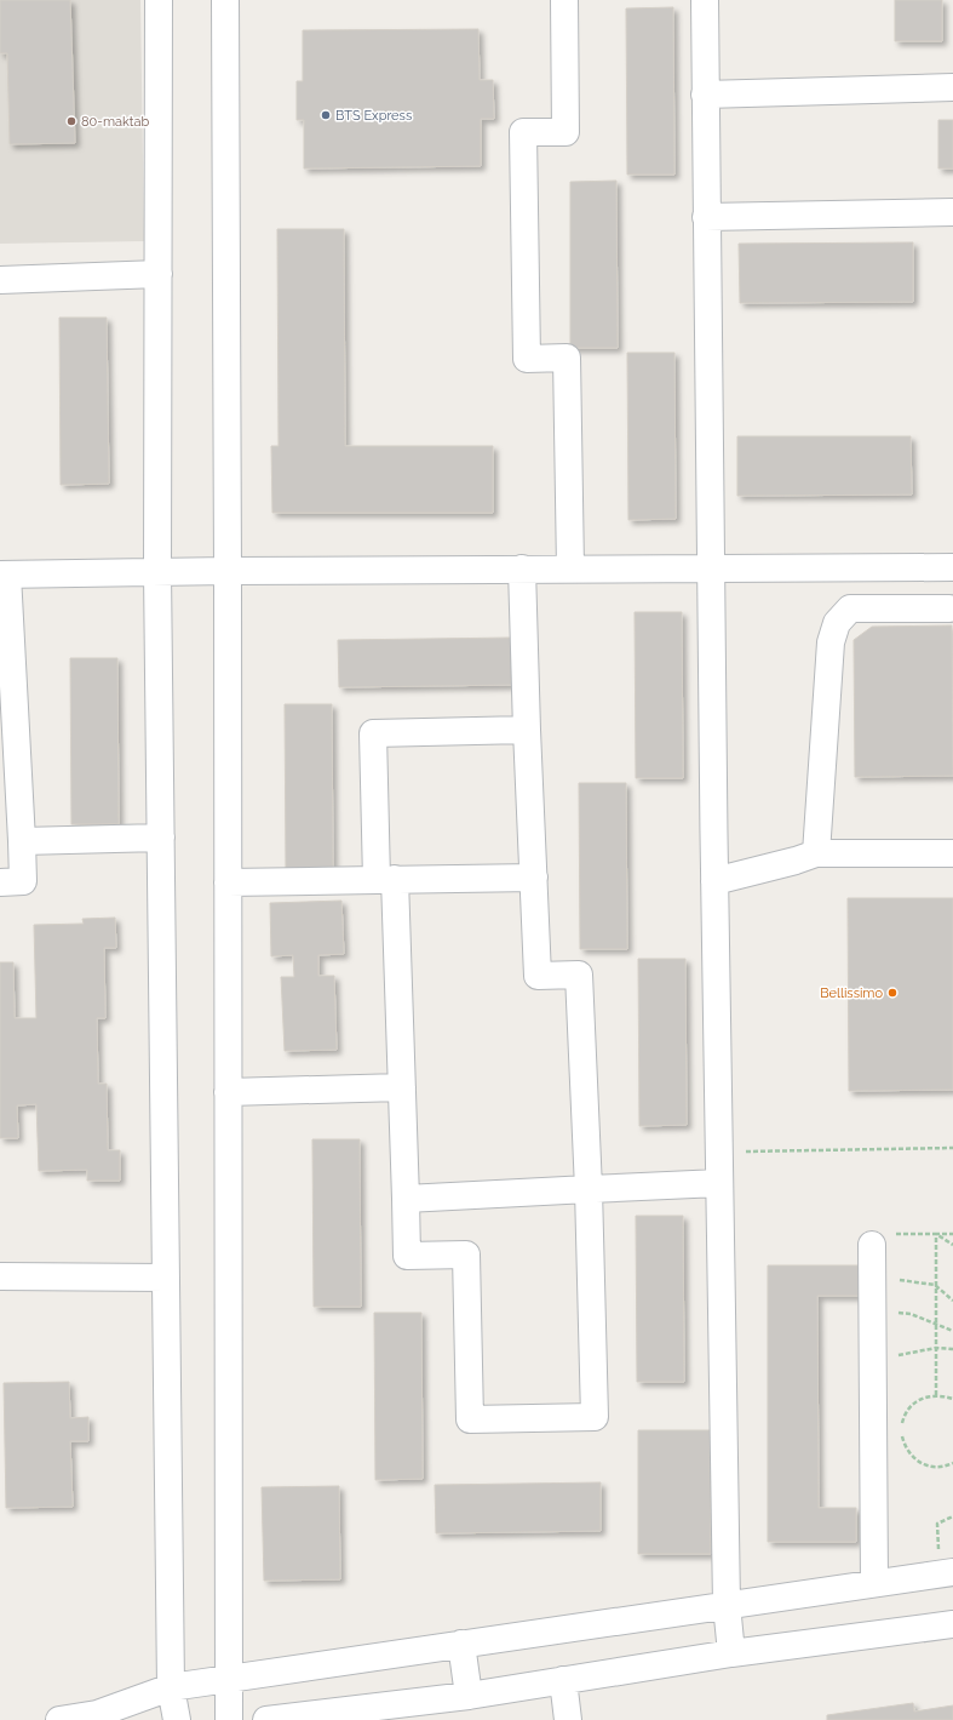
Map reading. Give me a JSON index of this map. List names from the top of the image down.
{
  "places": ["BTS Express", "80-maktab", "Bellissimo"]
}
